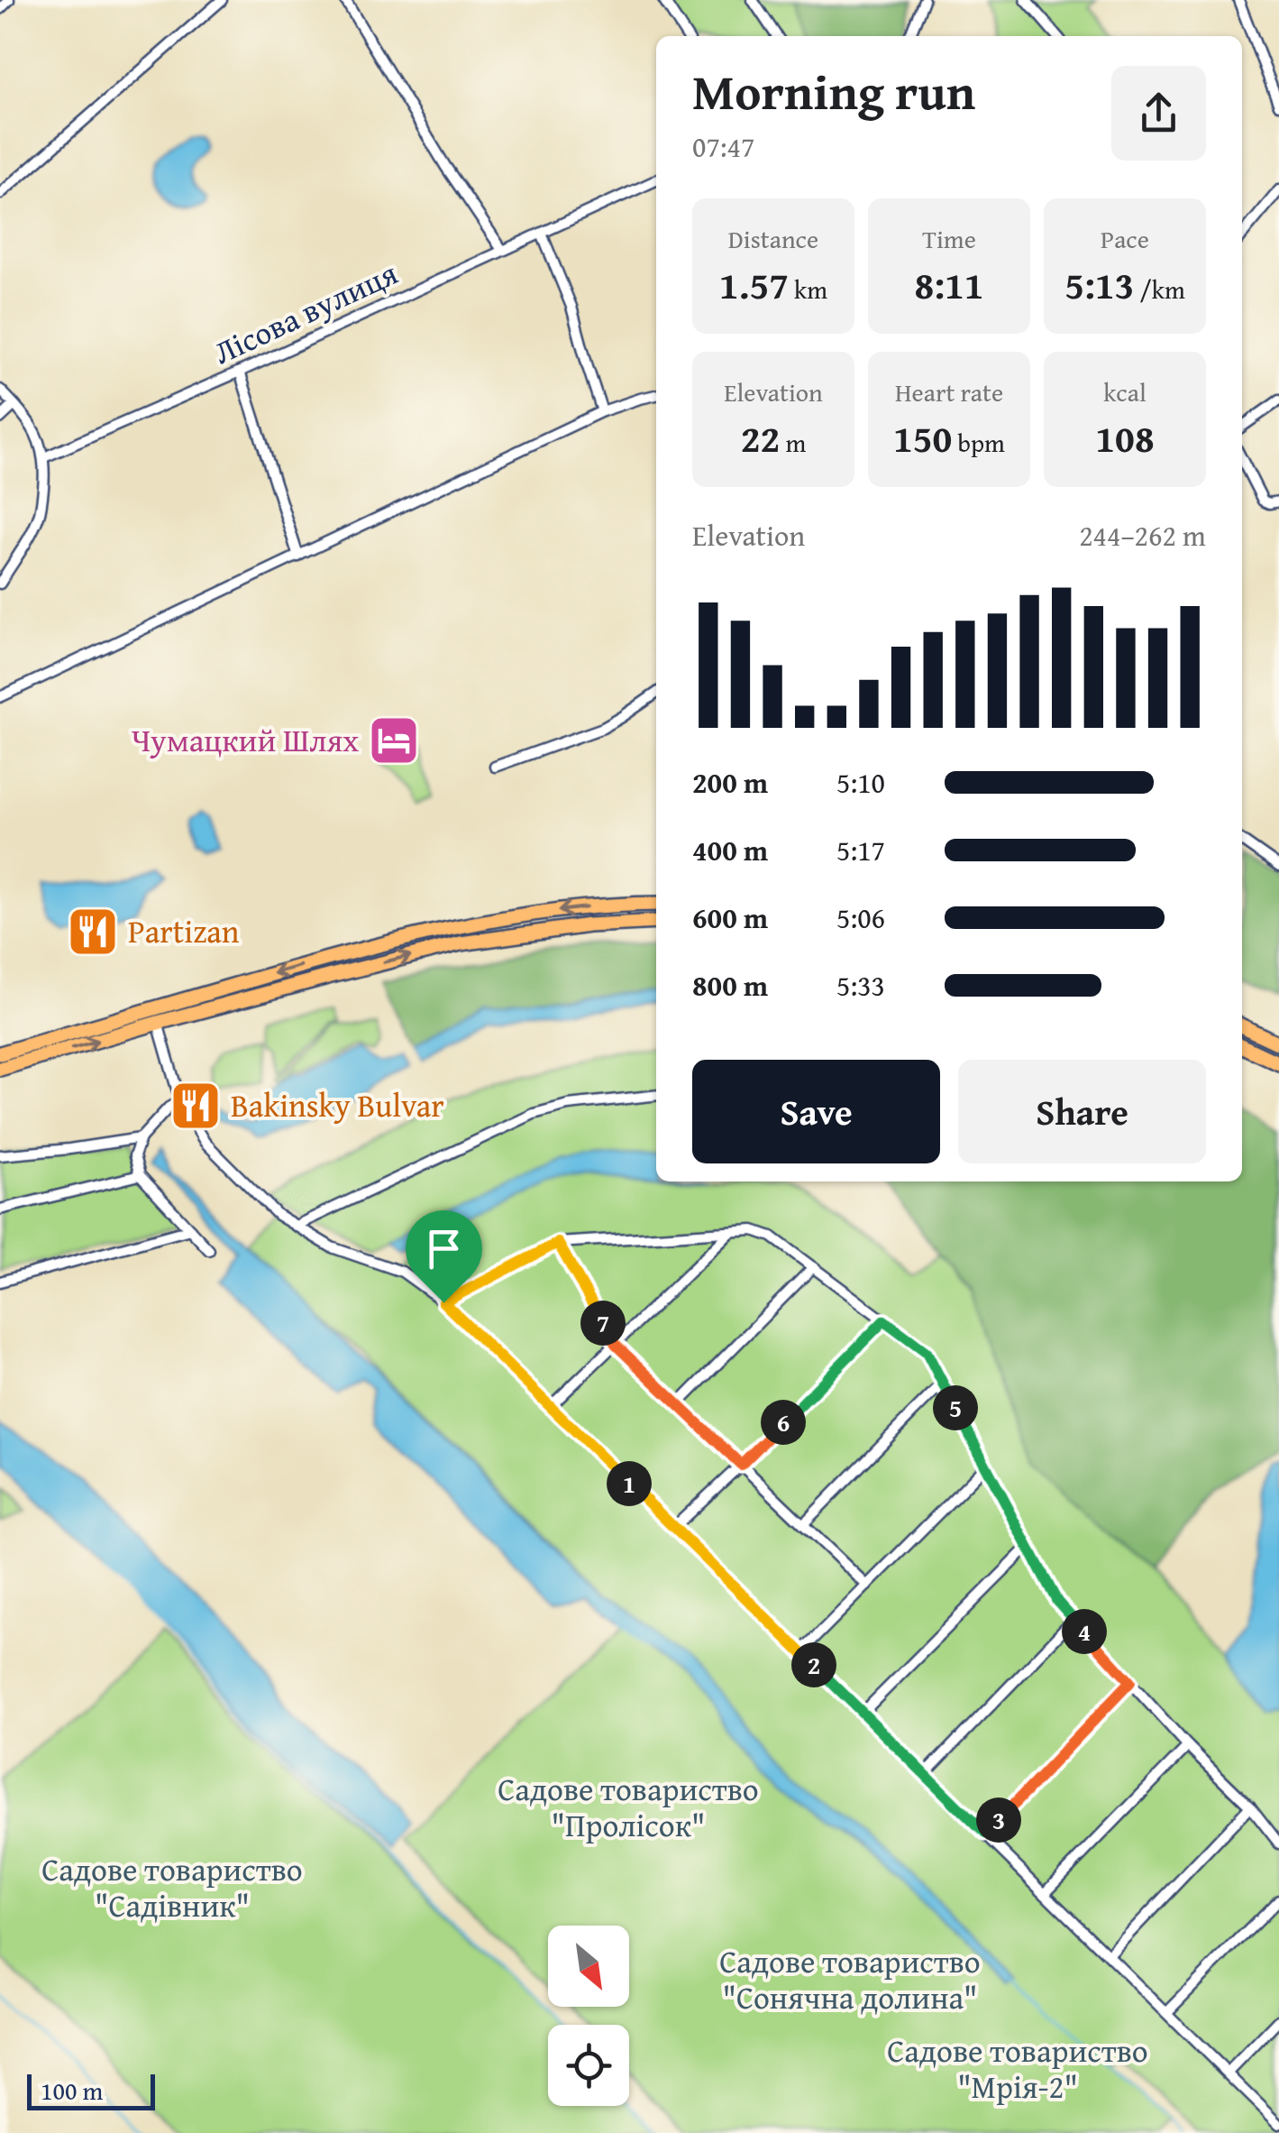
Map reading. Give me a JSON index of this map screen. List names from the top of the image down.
{
  "streets": {
    "street": ["Лісова вулиця"]
  },
  "parks": [
    "Садове товариство \"Пролісок\"",
    "Садове товариство \"Садівник\"",
    "Садове товариство \"Сонячна долина\"",
    "Садове товариство \"Мрія-2\""
  ],
  "places": {
    "hotel": ["Чумацкий Шлях"],
    "restaurant": ["Partizan", "Bakinsky Bulvar"]
  },
  "scale_bar": "100 m",
  "north": "bottom right",
  "page": {
    "heading": ["Morning run", "07:47"],
    "stats": [
      ["Distance", "1.57 km"],
      ["Time", "8:11"],
      ["Pace", "5:13 /km"],
      ["Elevation", "22 m"],
      ["Heart rate", "150 bpm"],
      ["kcal", "108"]
    ],
    "chart": ["Elevation", "244–262 m"],
    "list": [
      {
        "name": "200 m",
        "note": "5:10"
      },
      {
        "name": "400 m",
        "note": "5:17"
      },
      {
        "name": "600 m",
        "note": "5:06"
      },
      {
        "name": "800 m",
        "note": "5:33"
      }
    ],
    "buttons": ["Save", "Share"],
    "pins": [
      "7",
      "5",
      "6",
      "1",
      "4",
      "2",
      "3"
    ],
    "scale": "100 m"
  }
}
